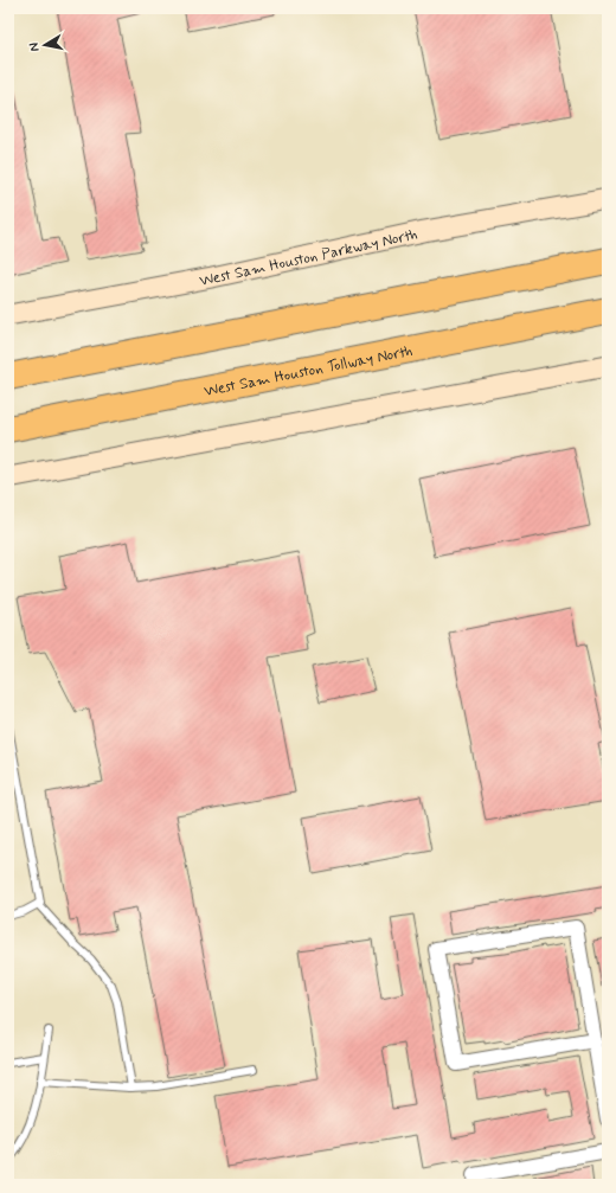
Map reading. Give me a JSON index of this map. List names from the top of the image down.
{
  "streets": {
    "highway": ["West Sam Houston Tollway North"],
    "main road": ["West Sam Houston Parkway North"]
  },
  "north": "left"
}
